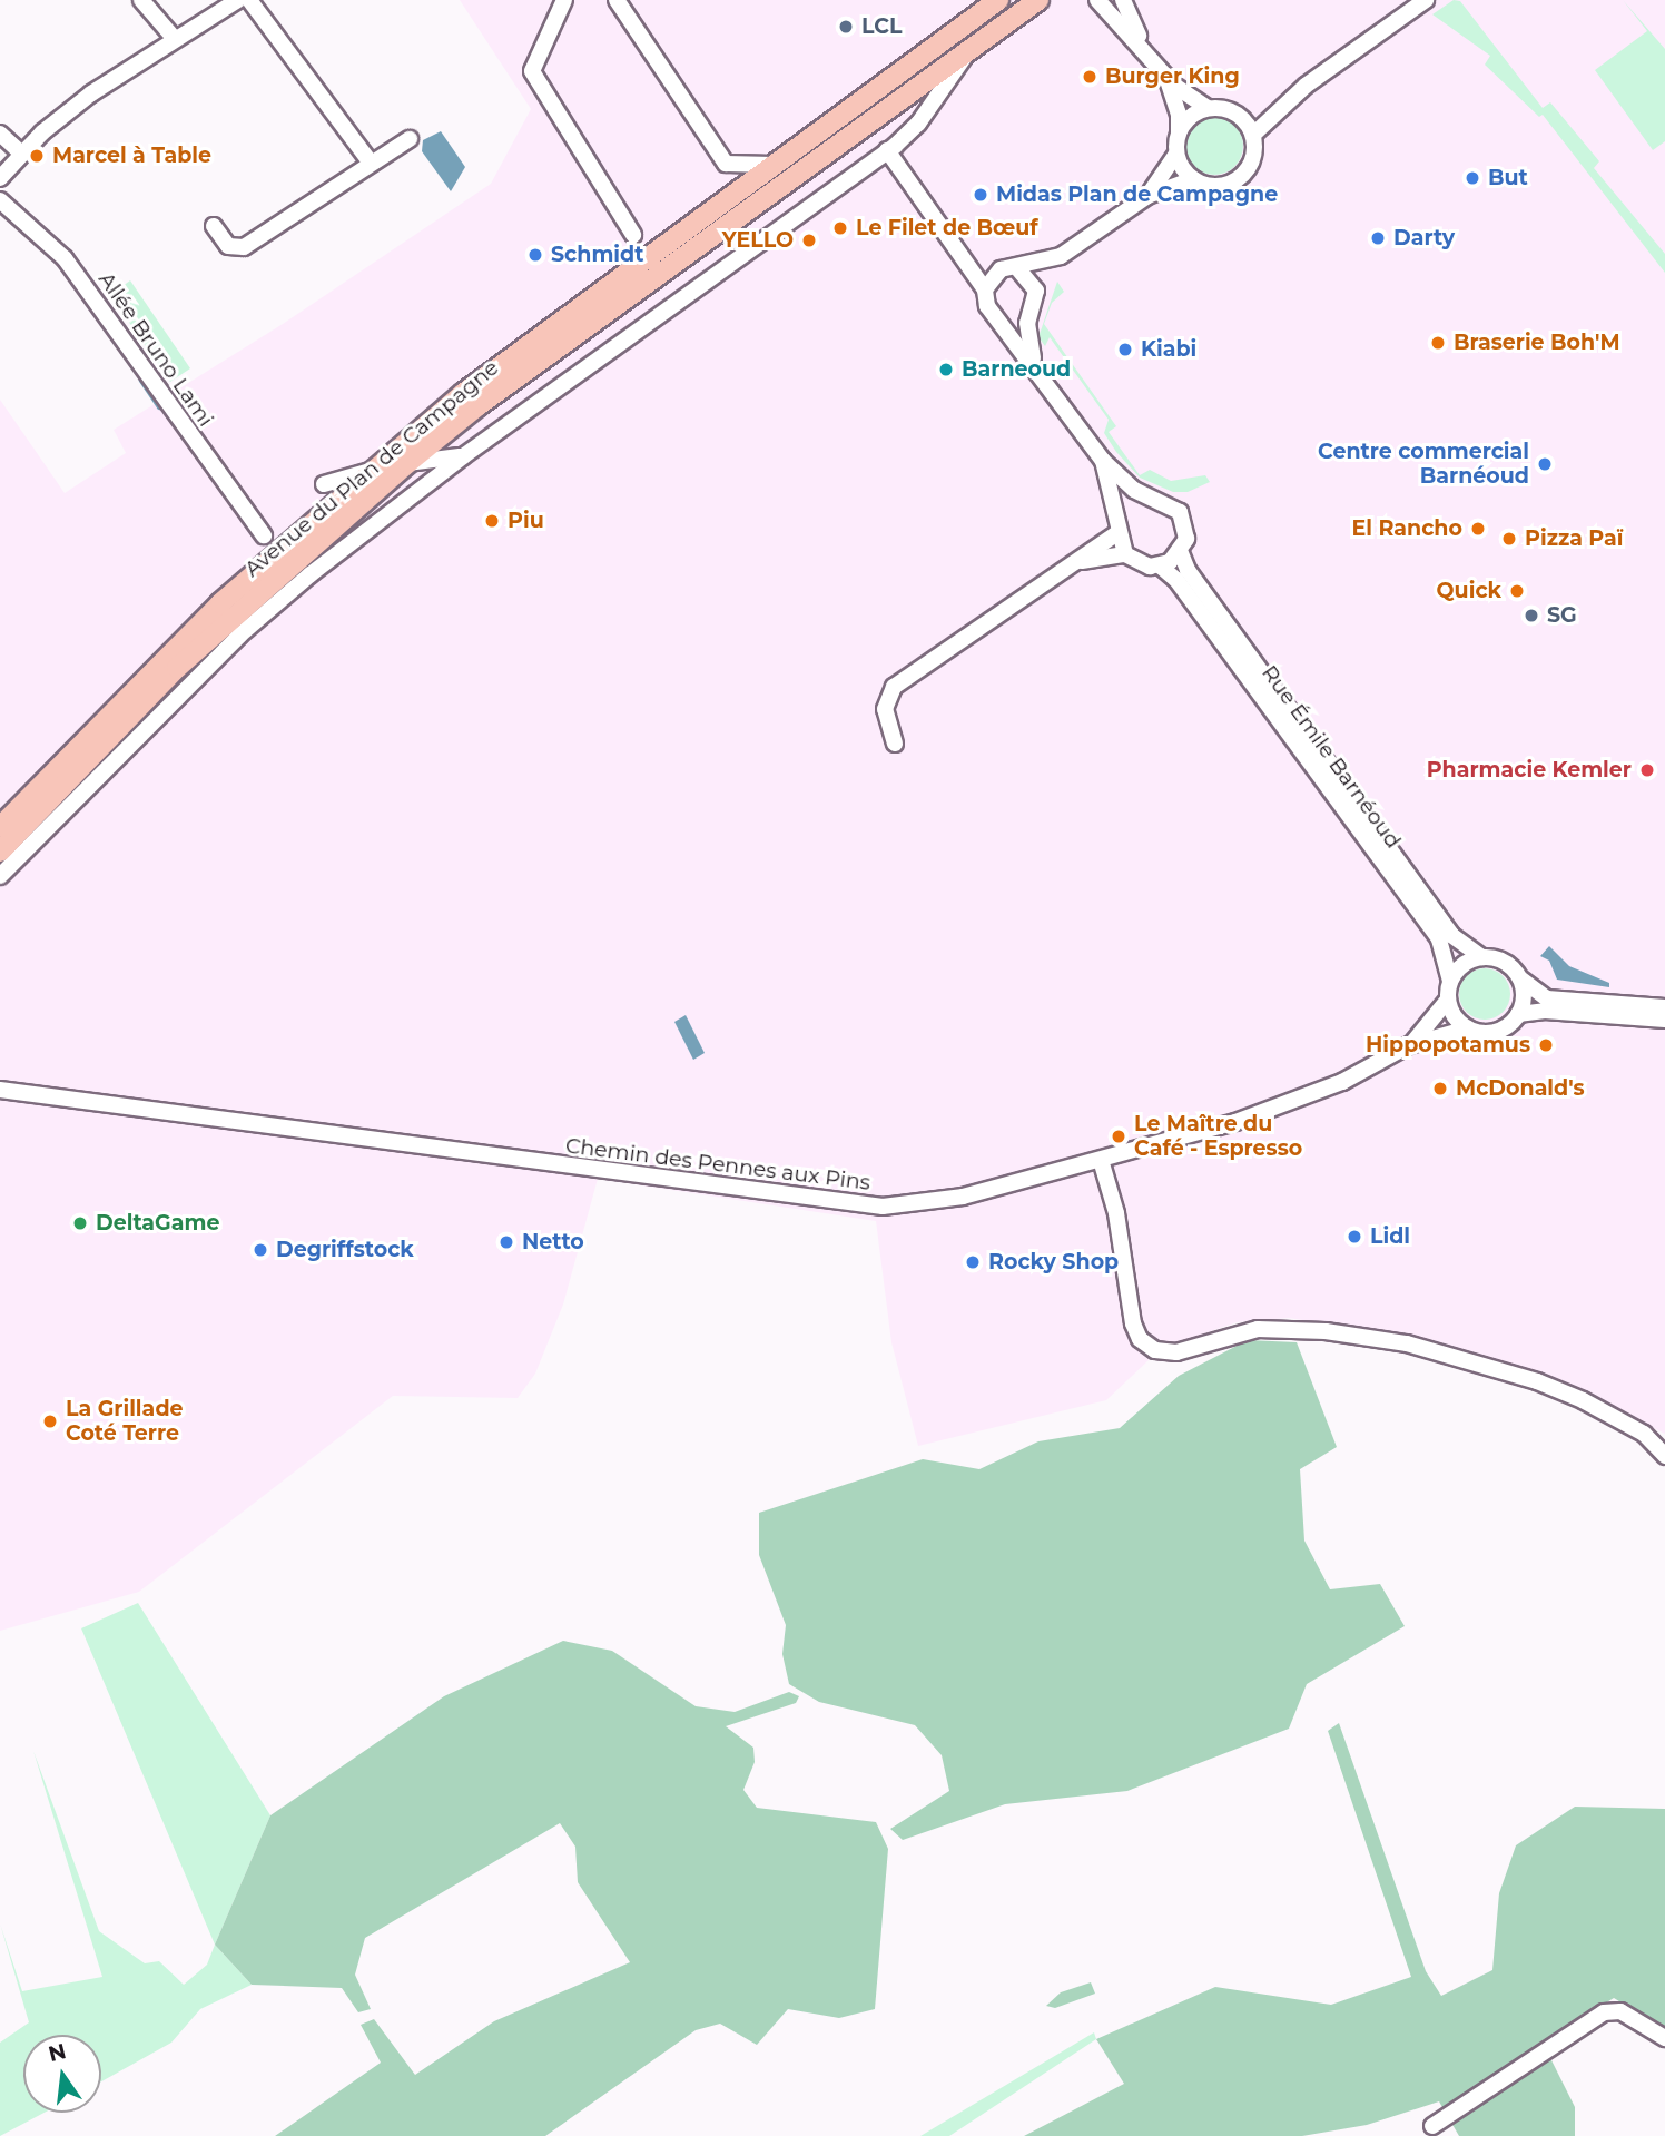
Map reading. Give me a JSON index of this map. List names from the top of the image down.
{
  "streets": {
    "main road": ["Avenue du Plan de Campagne"],
    "street": ["Allée Bruno Lami", "Rue Émile Barnéoud", "Chemin des Pennes aux Pins"]
  },
  "crossings": [
    ["Rue Émile Barnéoud", "Chemin des Pennes aux Pins"]
  ],
  "places": [
    "LCL",
    "Burger King",
    "Marcel à Table",
    "But",
    "Midas Plan de Campagne",
    "Le Filet de Bœuf",
    "Darty",
    "YELLO",
    "Schmidt",
    "Braserie Boh'M",
    "Kiabi",
    "Barneoud",
    "Centre commercial Barnéoud",
    "Piu",
    "El Rancho",
    "Pizza Paï",
    "Quick",
    "SG",
    "Pharmacie Kemler",
    "Hippopotamus",
    "McDonald's",
    "Le Maître du Café - Espresso",
    "DeltaGame",
    "Lidl",
    "Netto",
    "Degriffstock",
    "Rocky Shop",
    "La Grillade Coté Terre"
  ],
  "north": "top"
}
